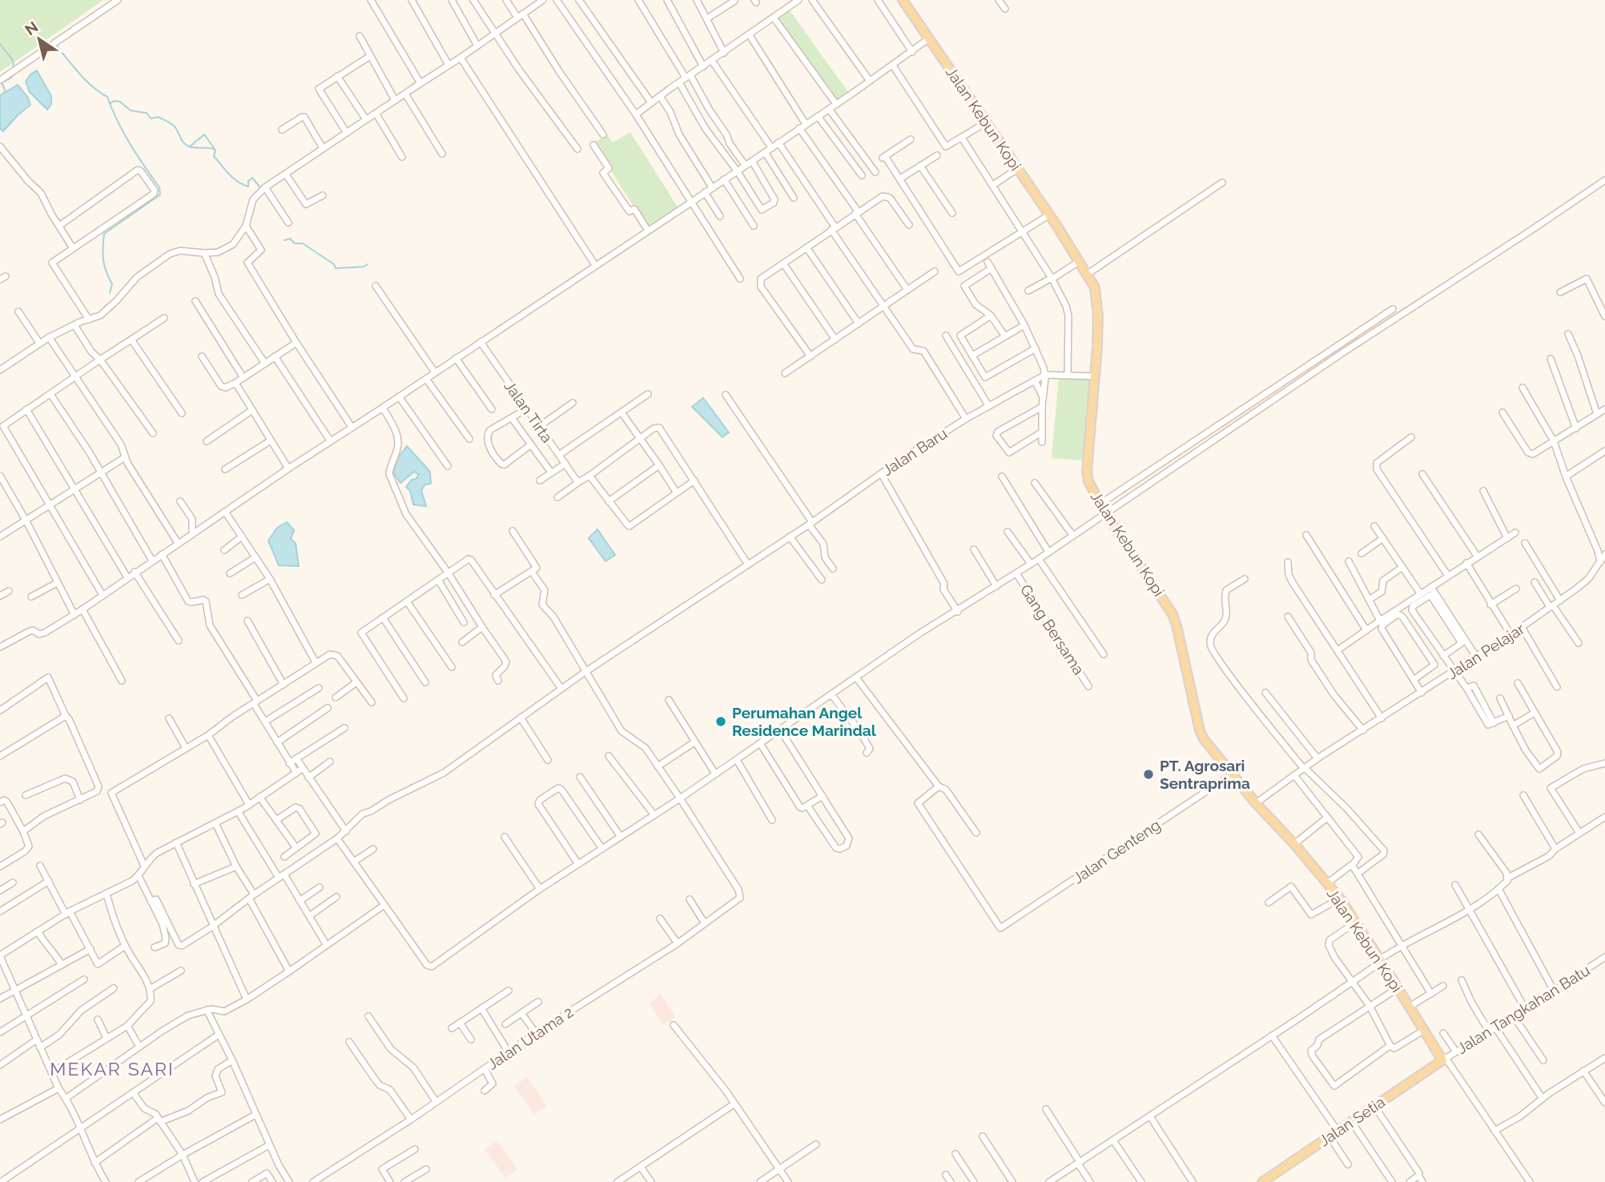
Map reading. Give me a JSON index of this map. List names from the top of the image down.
{
  "streets": {
    "main road": ["Jalan Kebun Kopi", "Jalan Setia"],
    "street": [
      "Jalan Tirta",
      "Jalan Baru",
      "Gang Bersama",
      "Jalan Pelajar",
      "Jalan Genteng",
      "Jalan Tangkahan Batu",
      "Jalan Utama 2"
    ]
  },
  "crossings": [
    ["Jalan Kebun Kopi", "Jalan Baru"],
    ["Jalan Kebun Kopi", "Jalan Pelajar"],
    ["Jalan Kebun Kopi", "Jalan Genteng"],
    ["Jalan Kebun Kopi", "Jalan Tangkahan Batu"],
    ["Jalan Kebun Kopi", "Jalan Setia"],
    ["Jalan Tangkahan Batu", "Jalan Setia"]
  ],
  "districts": ["MEKAR SARI"],
  "places": ["Perumahan Angel Residence Marindal", "PT. Agrosari Sentraprima"],
  "north": "top left"
}
